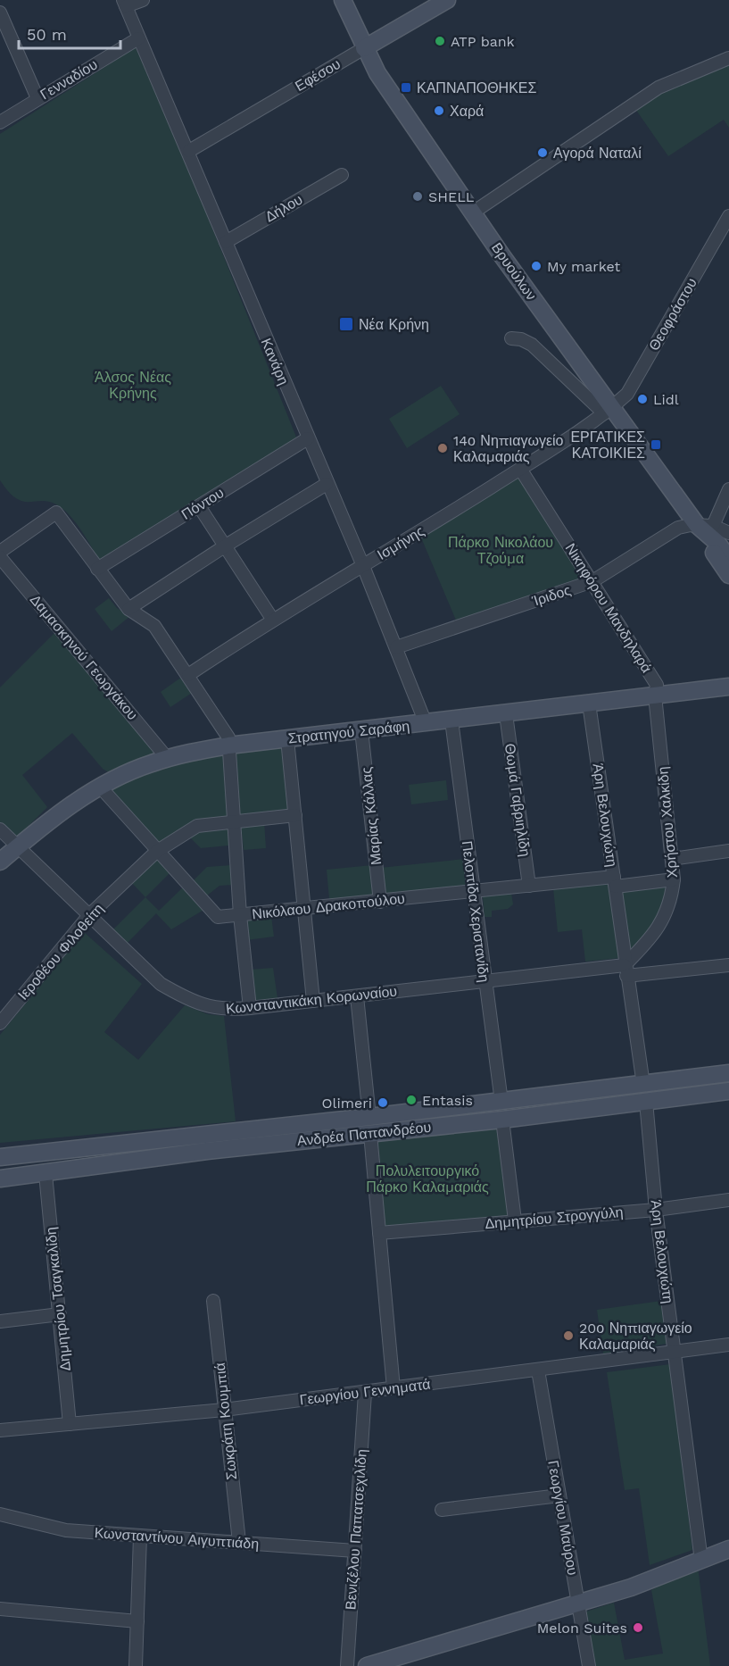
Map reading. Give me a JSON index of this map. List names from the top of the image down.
{
  "streets": {
    "main road": [
      "Εφέσου",
      "Βρυούλων",
      "Στρατηγού Σαράφη",
      "Ανδρέα Παπανδρέου"
    ],
    "street": [
      "Γενναδίου",
      "Δήλου",
      "Θεοφράστου",
      "Κανάρη",
      "Πόντου",
      "Ισμήνης",
      "Ίριδος",
      "Νικηφόρου Μανδηλαρά",
      "Δαμασκηνού Γεωργάκου",
      "Θωμά Γαβριηλίδη",
      "Άρη Βελουχιώτη",
      "Μαρίας Κάλλας",
      "Χρήστου Χαλκίδη",
      "Νικόλαου Δρακοπούλου",
      "Πελοπίδα Χεριστανίδη",
      "Ιεροθέου Φιλοθείτη",
      "Κωνσταντικάκη Κορωναίου",
      "Δημητρίου Στρογγύλη",
      "Δημητρίου Τσαγκαλίδη",
      "Γεωργίου Γεννηματά",
      "Σωκράτη Κουμπιά",
      "Γεωργίου Μαύρου",
      "Βενιζέλου Παπατσεχιλίδη",
      "Κωνσταντίνου Αιγυπτιάδη"
    ]
  },
  "crossings": [
    ["Εφέσου", "Βρυούλων"],
    ["Εφέσου", "Κανάρη"],
    ["Γενναδίου", "Κανάρη"],
    ["Δήλου", "Κανάρη"],
    ["Βρυούλων", "Θεοφράστου"],
    ["Βρυούλων", "Ισμήνης"],
    ["Βρυούλων", "Ίριδος"],
    ["Θεοφράστου", "Ισμήνης"],
    ["Κανάρη", "Πόντου"],
    ["Κανάρη", "Ισμήνης"],
    ["Κανάρη", "Ίριδος"],
    ["Κανάρη", "Στρατηγού Σαράφη"],
    ["Ισμήνης", "Νικηφόρου Μανδηλαρά"],
    ["Ίριδος", "Νικηφόρου Μανδηλαρά"],
    ["Νικηφόρου Μανδηλαρά", "Στρατηγού Σαράφη"],
    ["Νικηφόρου Μανδηλαρά", "Χρήστου Χαλκίδη"],
    ["Δαμασκηνού Γεωργάκου", "Στρατηγού Σαράφη"],
    ["Στρατηγού Σαράφη", "Θωμά Γαβριηλίδη"],
    ["Στρατηγού Σαράφη", "Άρη Βελουχιώτη"],
    ["Στρατηγού Σαράφη", "Μαρίας Κάλλας"],
    ["Στρατηγού Σαράφη", "Χρήστου Χαλκίδη"],
    ["Στρατηγού Σαράφη", "Νικόλαου Δρακοπούλου"],
    ["Στρατηγού Σαράφη", "Πελοπίδα Χεριστανίδη"],
    ["Στρατηγού Σαράφη", "Κωνσταντικάκη Κορωναίου"],
    ["Θωμά Γαβριηλίδη", "Νικόλαου Δρακοπούλου"],
    ["Άρη Βελουχιώτη", "Χρήστου Χαλκίδη"],
    ["Άρη Βελουχιώτη", "Νικόλαου Δρακοπούλου"],
    ["Άρη Βελουχιώτη", "Κωνσταντικάκη Κορωναίου"],
    ["Άρη Βελουχιώτη", "Ανδρέα Παπανδρέου"],
    ["Άρη Βελουχιώτη", "Δημητρίου Στρογγύλη"],
    ["Άρη Βελουχιώτη", "Γεωργίου Γεννηματά"],
    ["Μαρίας Κάλλας", "Νικόλαου Δρακοπούλου"],
    ["Χρήστου Χαλκίδη", "Νικόλαου Δρακοπούλου"],
    ["Χρήστου Χαλκίδη", "Κωνσταντικάκη Κορωναίου"],
    ["Νικόλαου Δρακοπούλου", "Πελοπίδα Χεριστανίδη"],
    ["Νικόλαου Δρακοπούλου", "Ιεροθέου Φιλοθείτη"],
    ["Πελοπίδα Χεριστανίδη", "Κωνσταντικάκη Κορωναίου"],
    ["Πελοπίδα Χεριστανίδη", "Ανδρέα Παπανδρέου"],
    ["Ιεροθέου Φιλοθείτη", "Κωνσταντικάκη Κορωναίου"],
    ["Ανδρέα Παπανδρέου", "Δημητρίου Τσαγκαλίδη"],
    ["Δημητρίου Τσαγκαλίδη", "Γεωργίου Γεννηματά"],
    ["Γεωργίου Γεννηματά", "Σωκράτη Κουμπιά"],
    ["Γεωργίου Γεννηματά", "Γεωργίου Μαύρου"],
    ["Γεωργίου Γεννηματά", "Βενιζέλου Παπατσεχιλίδη"],
    ["Σωκράτη Κουμπιά", "Κωνσταντίνου Αιγυπτιάδη"],
    ["Βενιζέλου Παπατσεχιλίδη", "Κωνσταντίνου Αιγυπτιάδη"]
  ],
  "parks": ["Άλσος Νέας Κρήνης", "Πάρκο Νικολάου Τζούμα", "Πολυλειτουργικό Πάρκο Καλαμαριάς"],
  "places": {
    "other": [
      "ATP bank",
      "Χαρά",
      "Αγορά Ναταλί",
      "SHELL",
      "My market",
      "Lidl",
      "14ο Νηπιαγωγείο Καλαμαριάς",
      "Entasis",
      "Olimeri",
      "20ο Νηπιαγωγείο Καλαμαριάς",
      "Melon Suites"
    ],
    "transit": ["ΚΑΠΝΑΠΟΘΗΚΕΣ", "Νέα Κρήνη", "ΕΡΓΑΤΙΚΕΣ ΚΑΤΟΙΚΙΕΣ"]
  },
  "scale_bar": "50 m"
}
